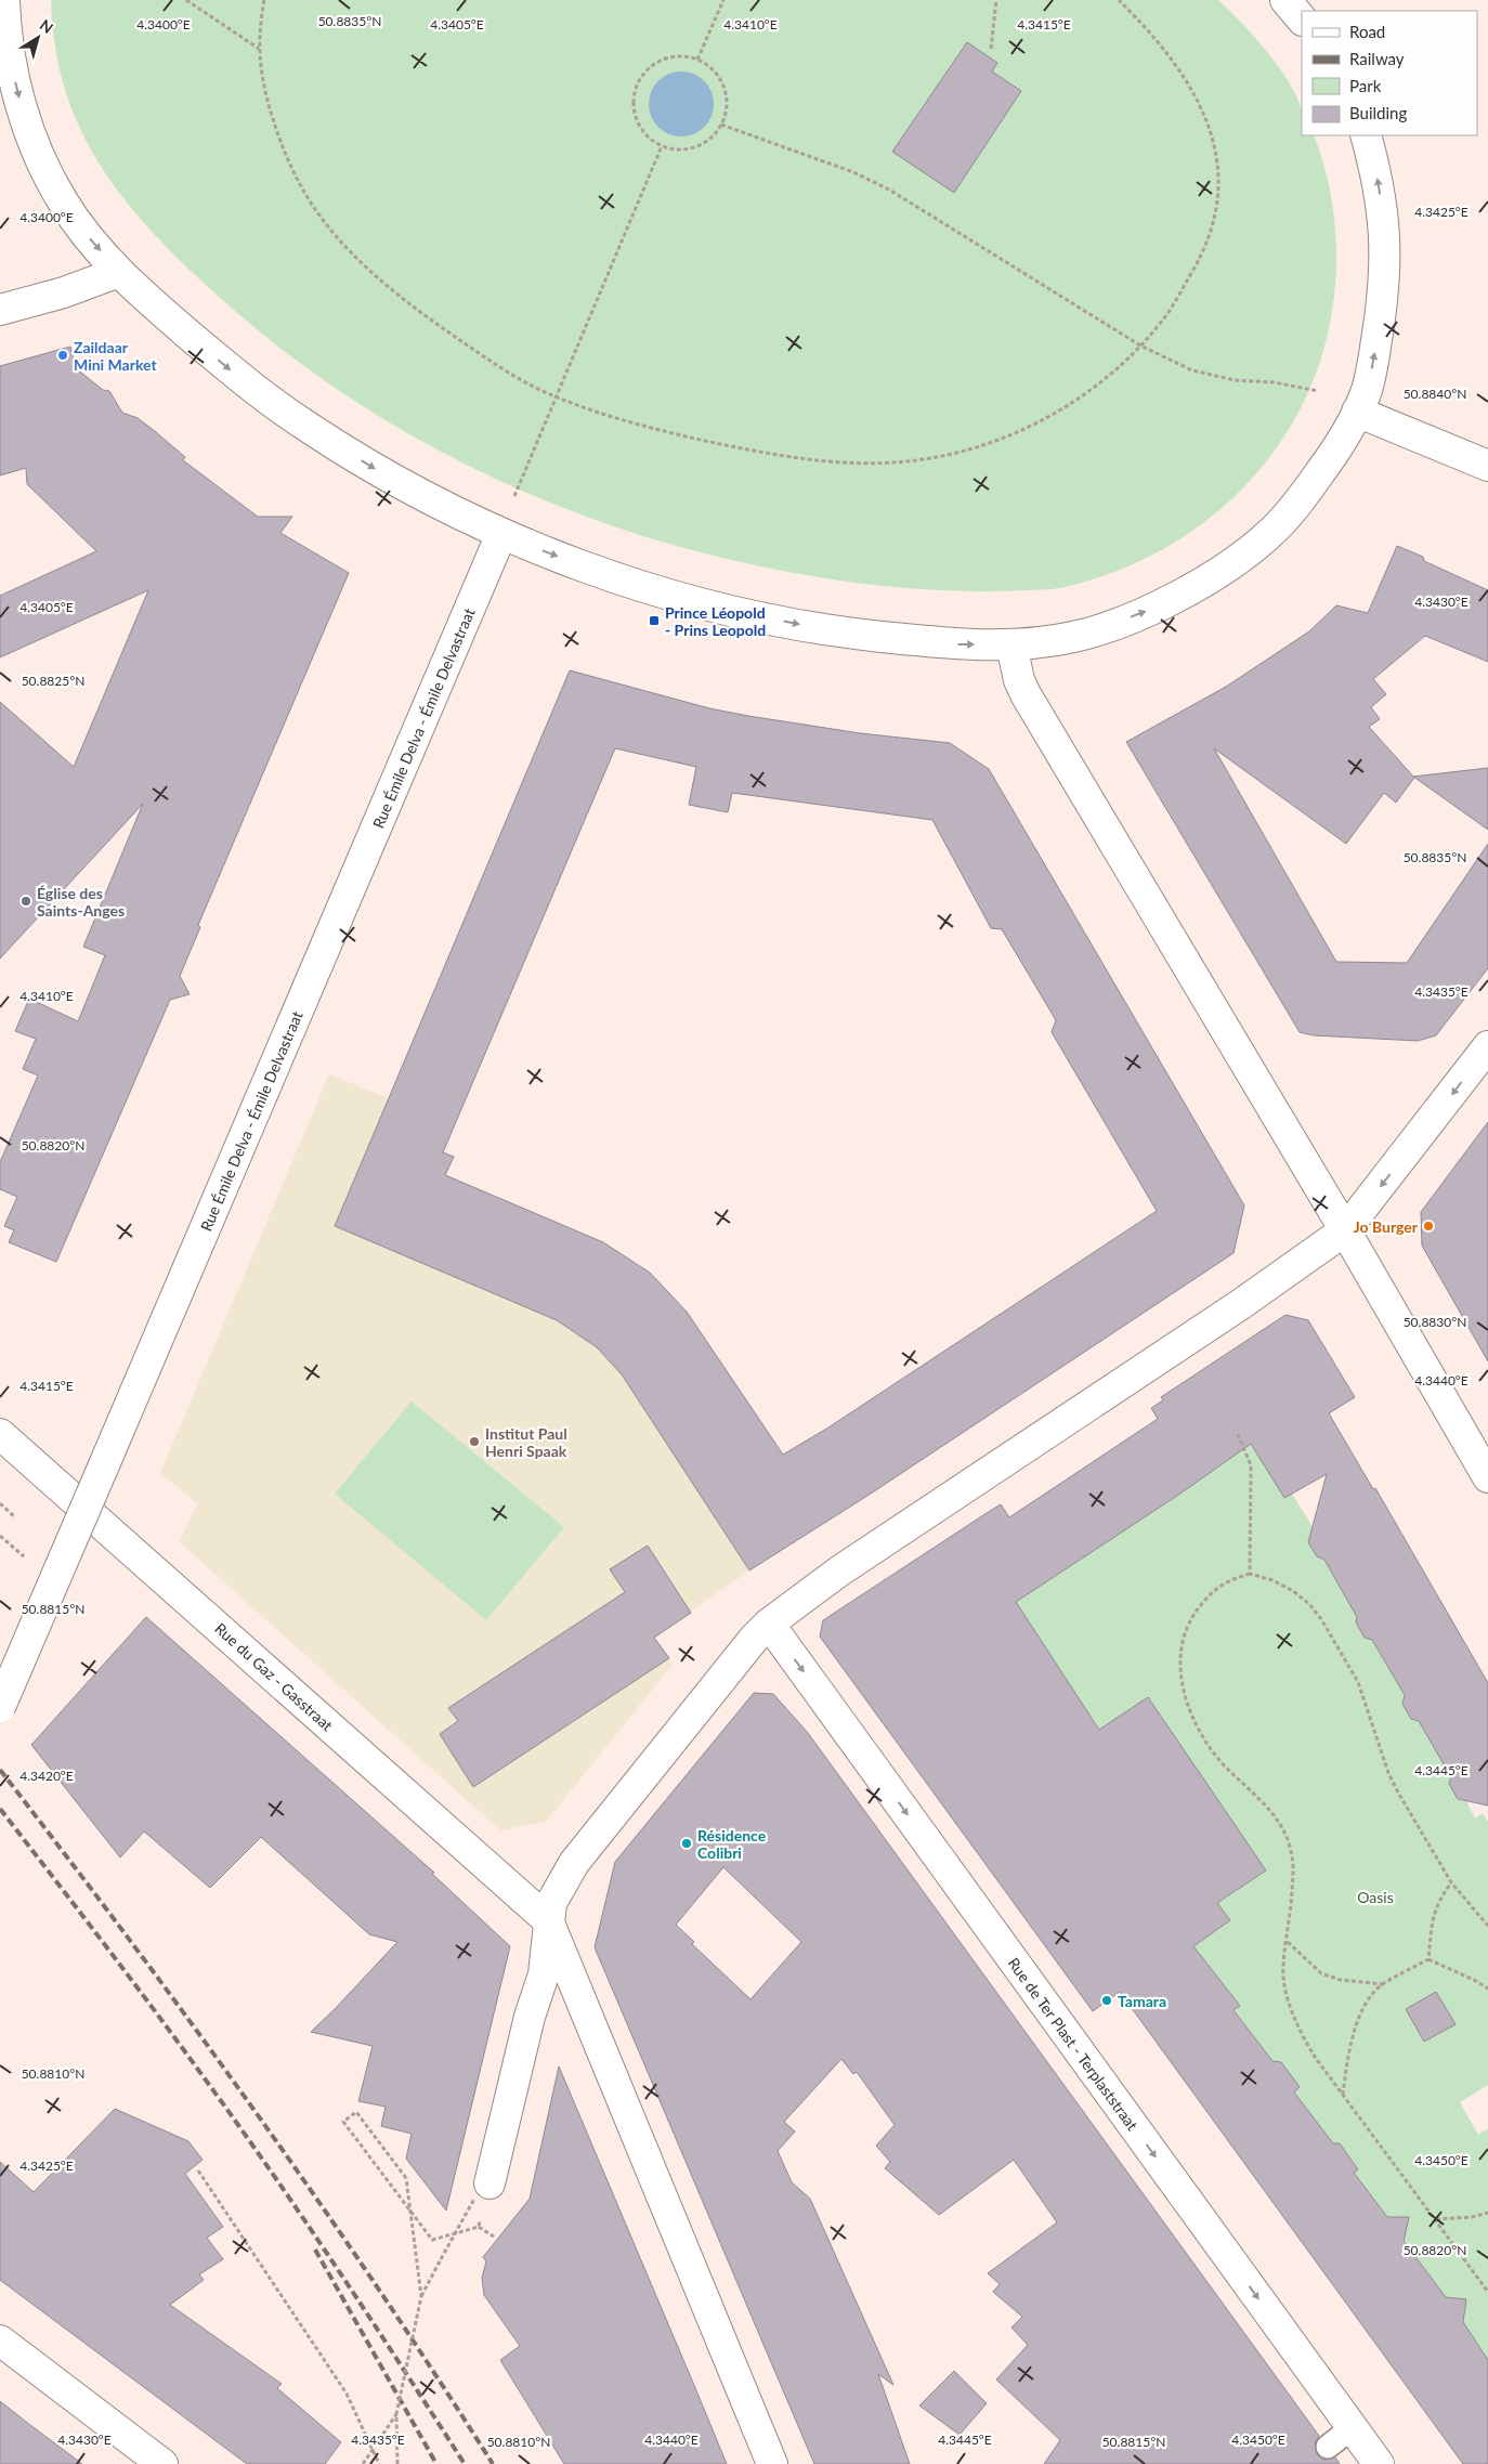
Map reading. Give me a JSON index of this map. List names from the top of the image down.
{
  "streets": {
    "street": ["Rue Émile Delva - Émile Delvastraat", "Rue du Gaz - Gasstraat", "Rue de Ter Plast - Terplaststraat"]
  },
  "one_way": ["Rue de Ter Plast - Terplaststraat"],
  "parks": ["Oasis"],
  "places": {
    "other": [
      "Zaildaar Mini Market",
      "Église des Saints-Anges",
      "Jo Burger",
      "Institut Paul Henri Spaak",
      "Résidence Colibri",
      "Tamara"
    ],
    "transit": ["Prince Léopold - Prins Leopold"]
  },
  "legend": [
    "Road",
    "Railway",
    "Park",
    "Building"
  ],
  "north": "top right",
  "coordinates": [
    "50.8835°N",
    "4.3400°E",
    "4.3405°E",
    "4.3410°E",
    "4.3415°E",
    "4.3425°E",
    "50.8840°N",
    "4.3430°E",
    "50.8825°N",
    "4.3435°E",
    "50.8820°N",
    "50.8830°N",
    "4.3440°E",
    "50.8815°N",
    "4.3445°E",
    "4.3420°E",
    "50.8810°N",
    "4.3450°E"
  ]
}
